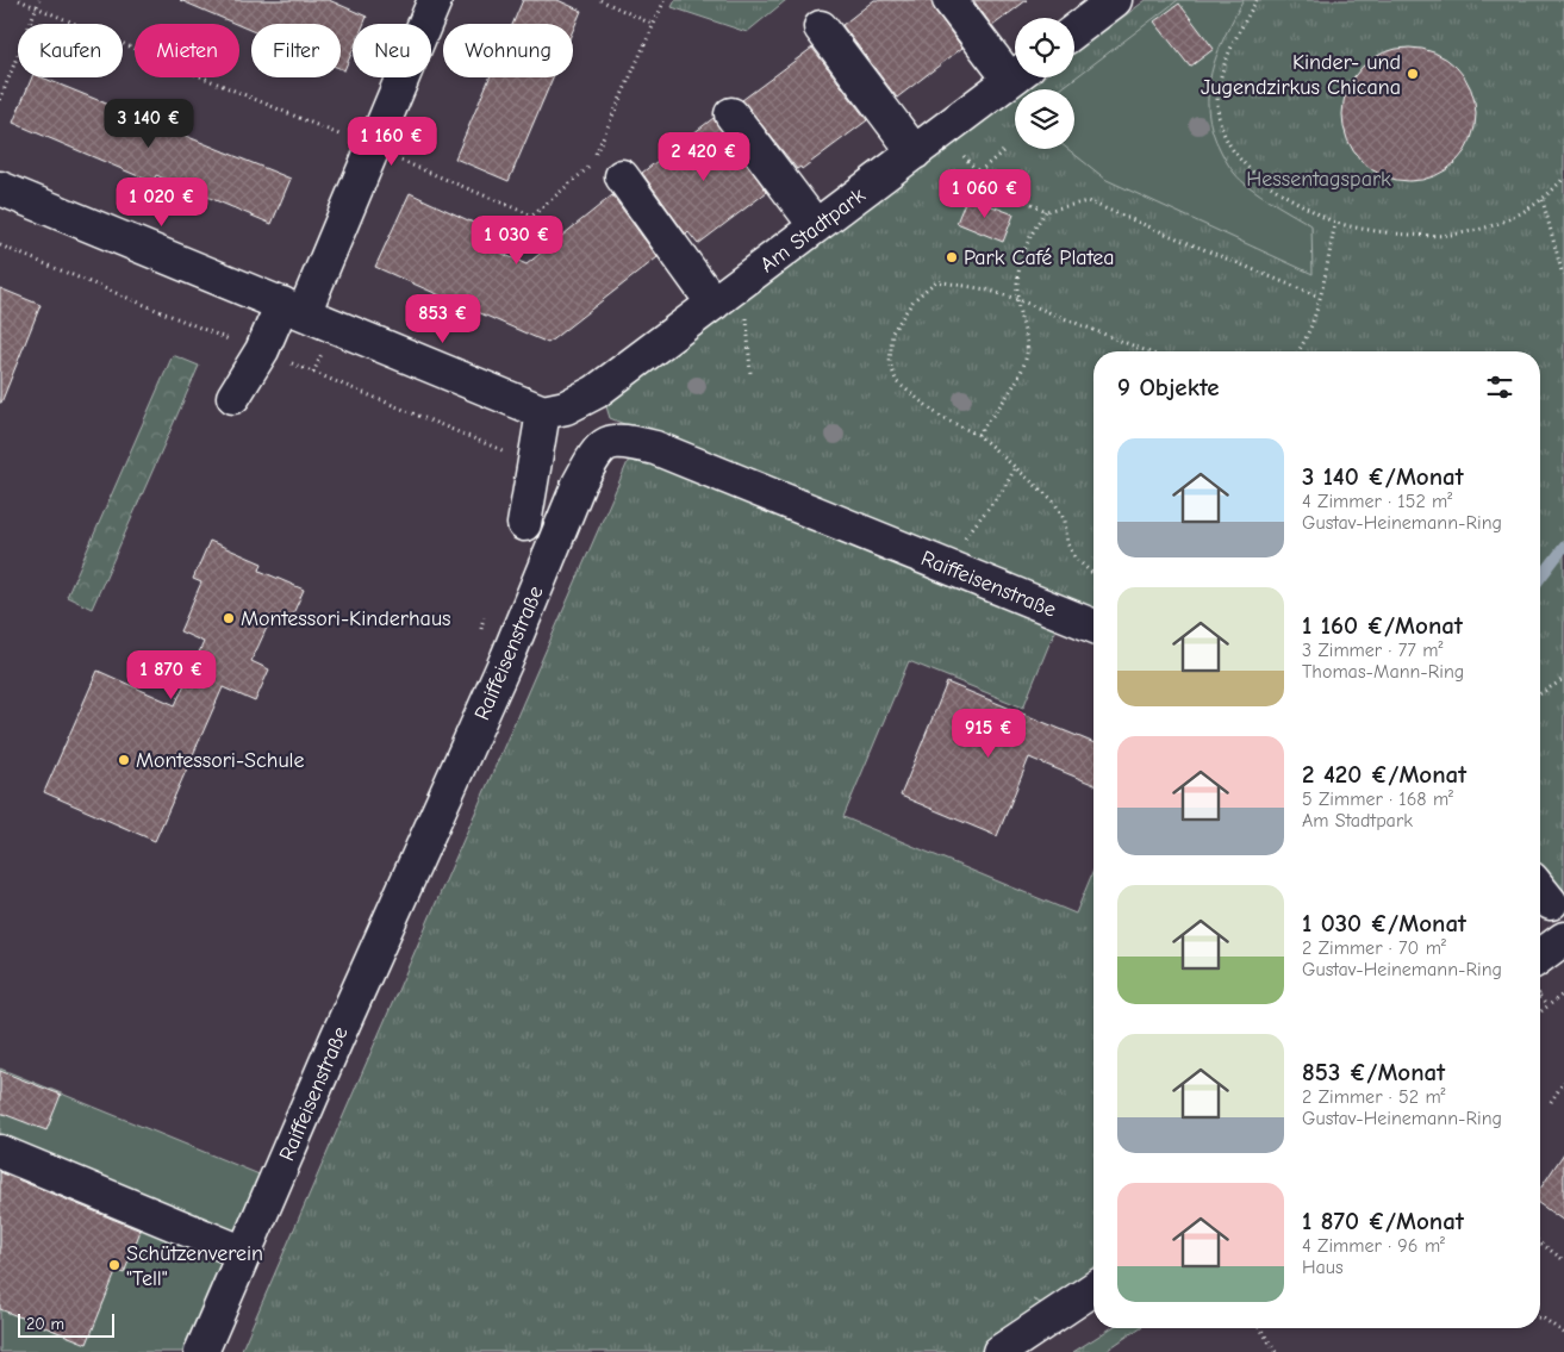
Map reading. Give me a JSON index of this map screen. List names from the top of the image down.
{
  "streets": {
    "street": ["Am Stadtpark", "Raiffeisenstraße"]
  },
  "parks": ["Hessentagspark"],
  "places": [
    "Kinder- und Jugendzirkus Chicana",
    "Park Café Platea",
    "Montessori-Kinderhaus",
    "Montessori-Schule",
    "Schützenverein \"Tell\""
  ],
  "scale_bar": "20 m",
  "page": {
    "chip": [
      "Kaufen",
      "Mieten",
      "Filter",
      "Neu",
      "Wohnung"
    ],
    "price": [
      "3 140 €",
      "1 160 €",
      "2 420 €",
      "1 060 €",
      "1 020 €",
      "1 030 €",
      "853 €",
      "1 870 €",
      "915 €"
    ],
    "heading": "9 Objekte",
    "list": [
      {
        "name": "3 140 €/Monat",
        "note": "4 Zimmer · 152 m² · Gustav-Heinemann-Ring"
      },
      {
        "name": "1 160 €/Monat",
        "note": "3 Zimmer · 77 m² · Thomas-Mann-Ring"
      },
      {
        "name": "2 420 €/Monat",
        "note": "5 Zimmer · 168 m² · Am Stadtpark"
      },
      {
        "name": "1 030 €/Monat",
        "note": "2 Zimmer · 70 m² · Gustav-Heinemann-Ring"
      },
      {
        "name": "853 €/Monat",
        "note": "2 Zimmer · 52 m² · Gustav-Heinemann-Ring"
      },
      {
        "name": "1 870 €/Monat",
        "note": "4 Zimmer · 96 m² · Haus"
      }
    ],
    "scale": "20 m"
  }
}
